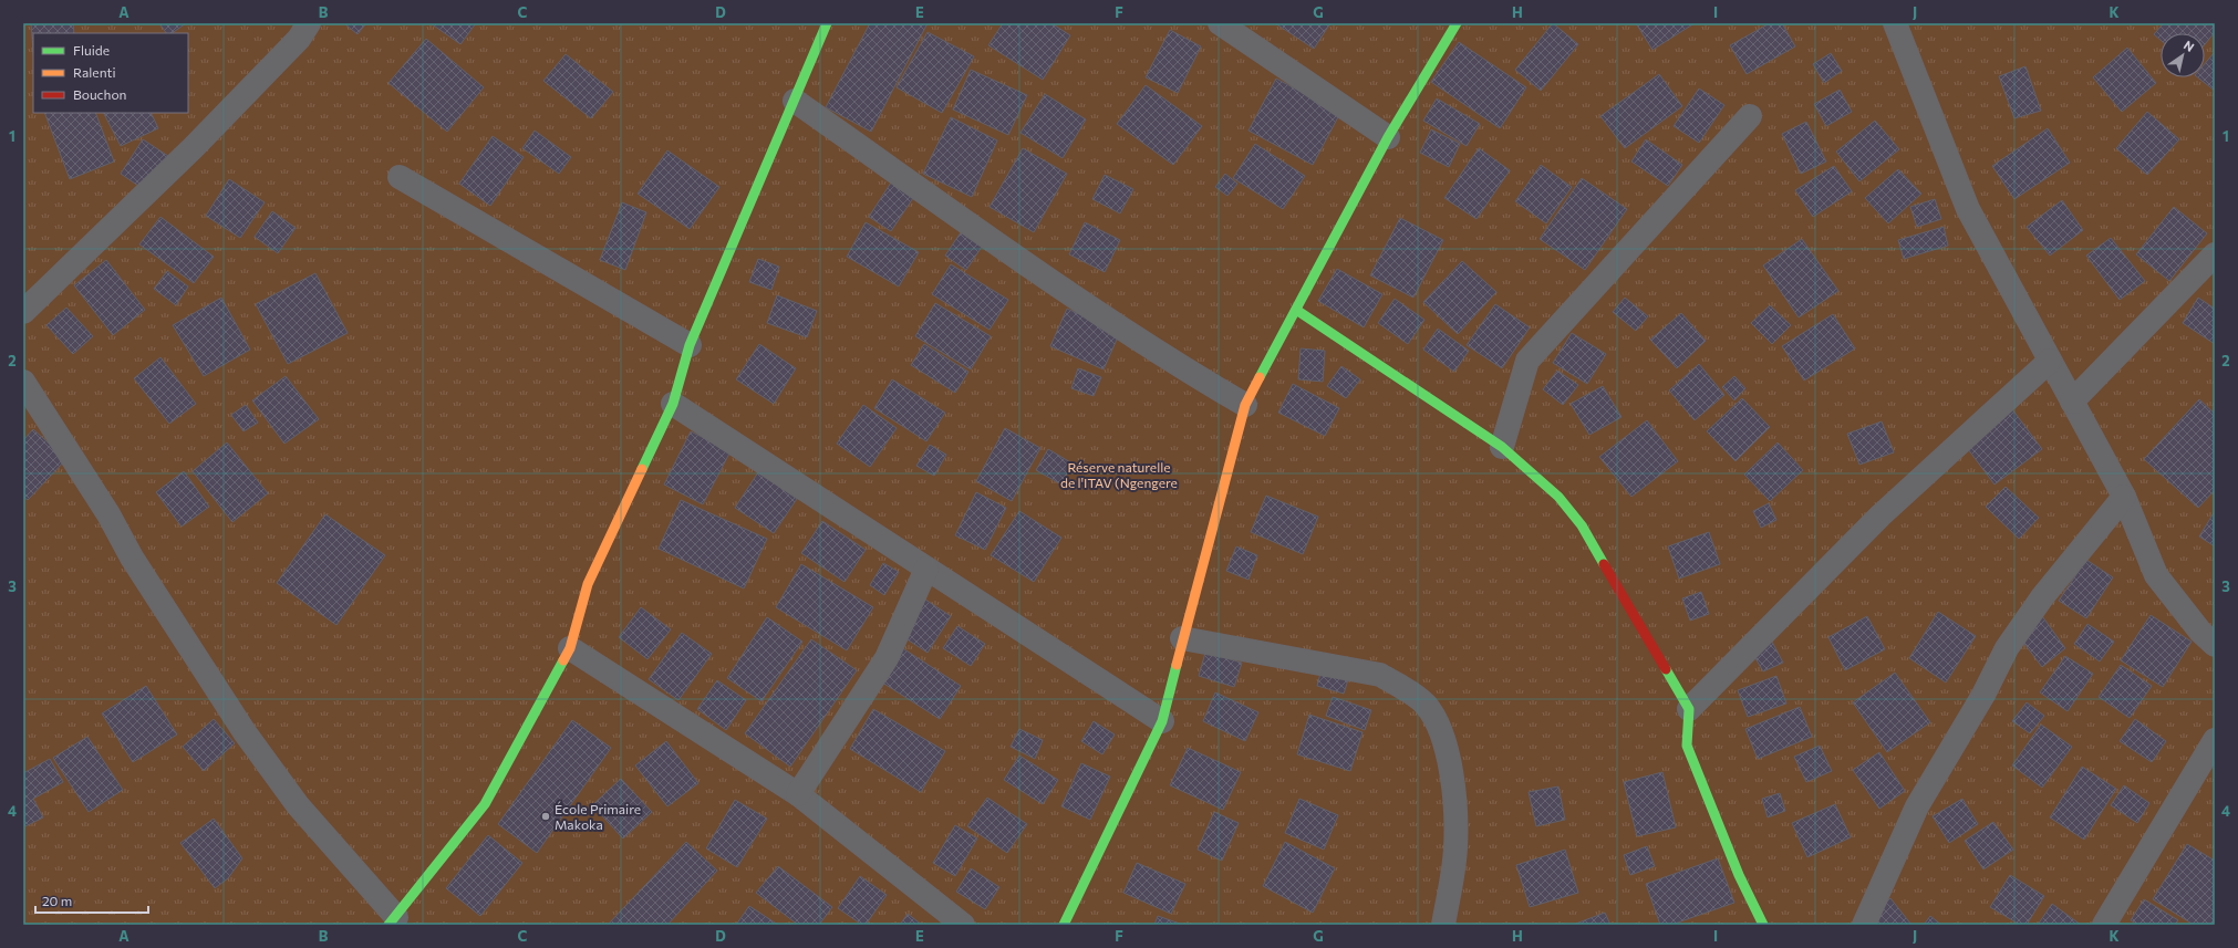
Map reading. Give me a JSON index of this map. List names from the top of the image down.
{
  "parks": ["Réserve naturelle de l'ITAV (Ngengere"],
  "places": ["École Primaire Makoka"],
  "legend": ["Fluide", "Ralenti", "Bouchon"],
  "scale_bar": "20 m",
  "north": "top right",
  "grid": {
    "columns": [
      "A",
      "B",
      "C",
      "D",
      "E",
      "F",
      "G",
      "H",
      "I",
      "J",
      "K"
    ],
    "rows": [
      "1",
      "2",
      "3",
      "4"
    ]
  }
}
